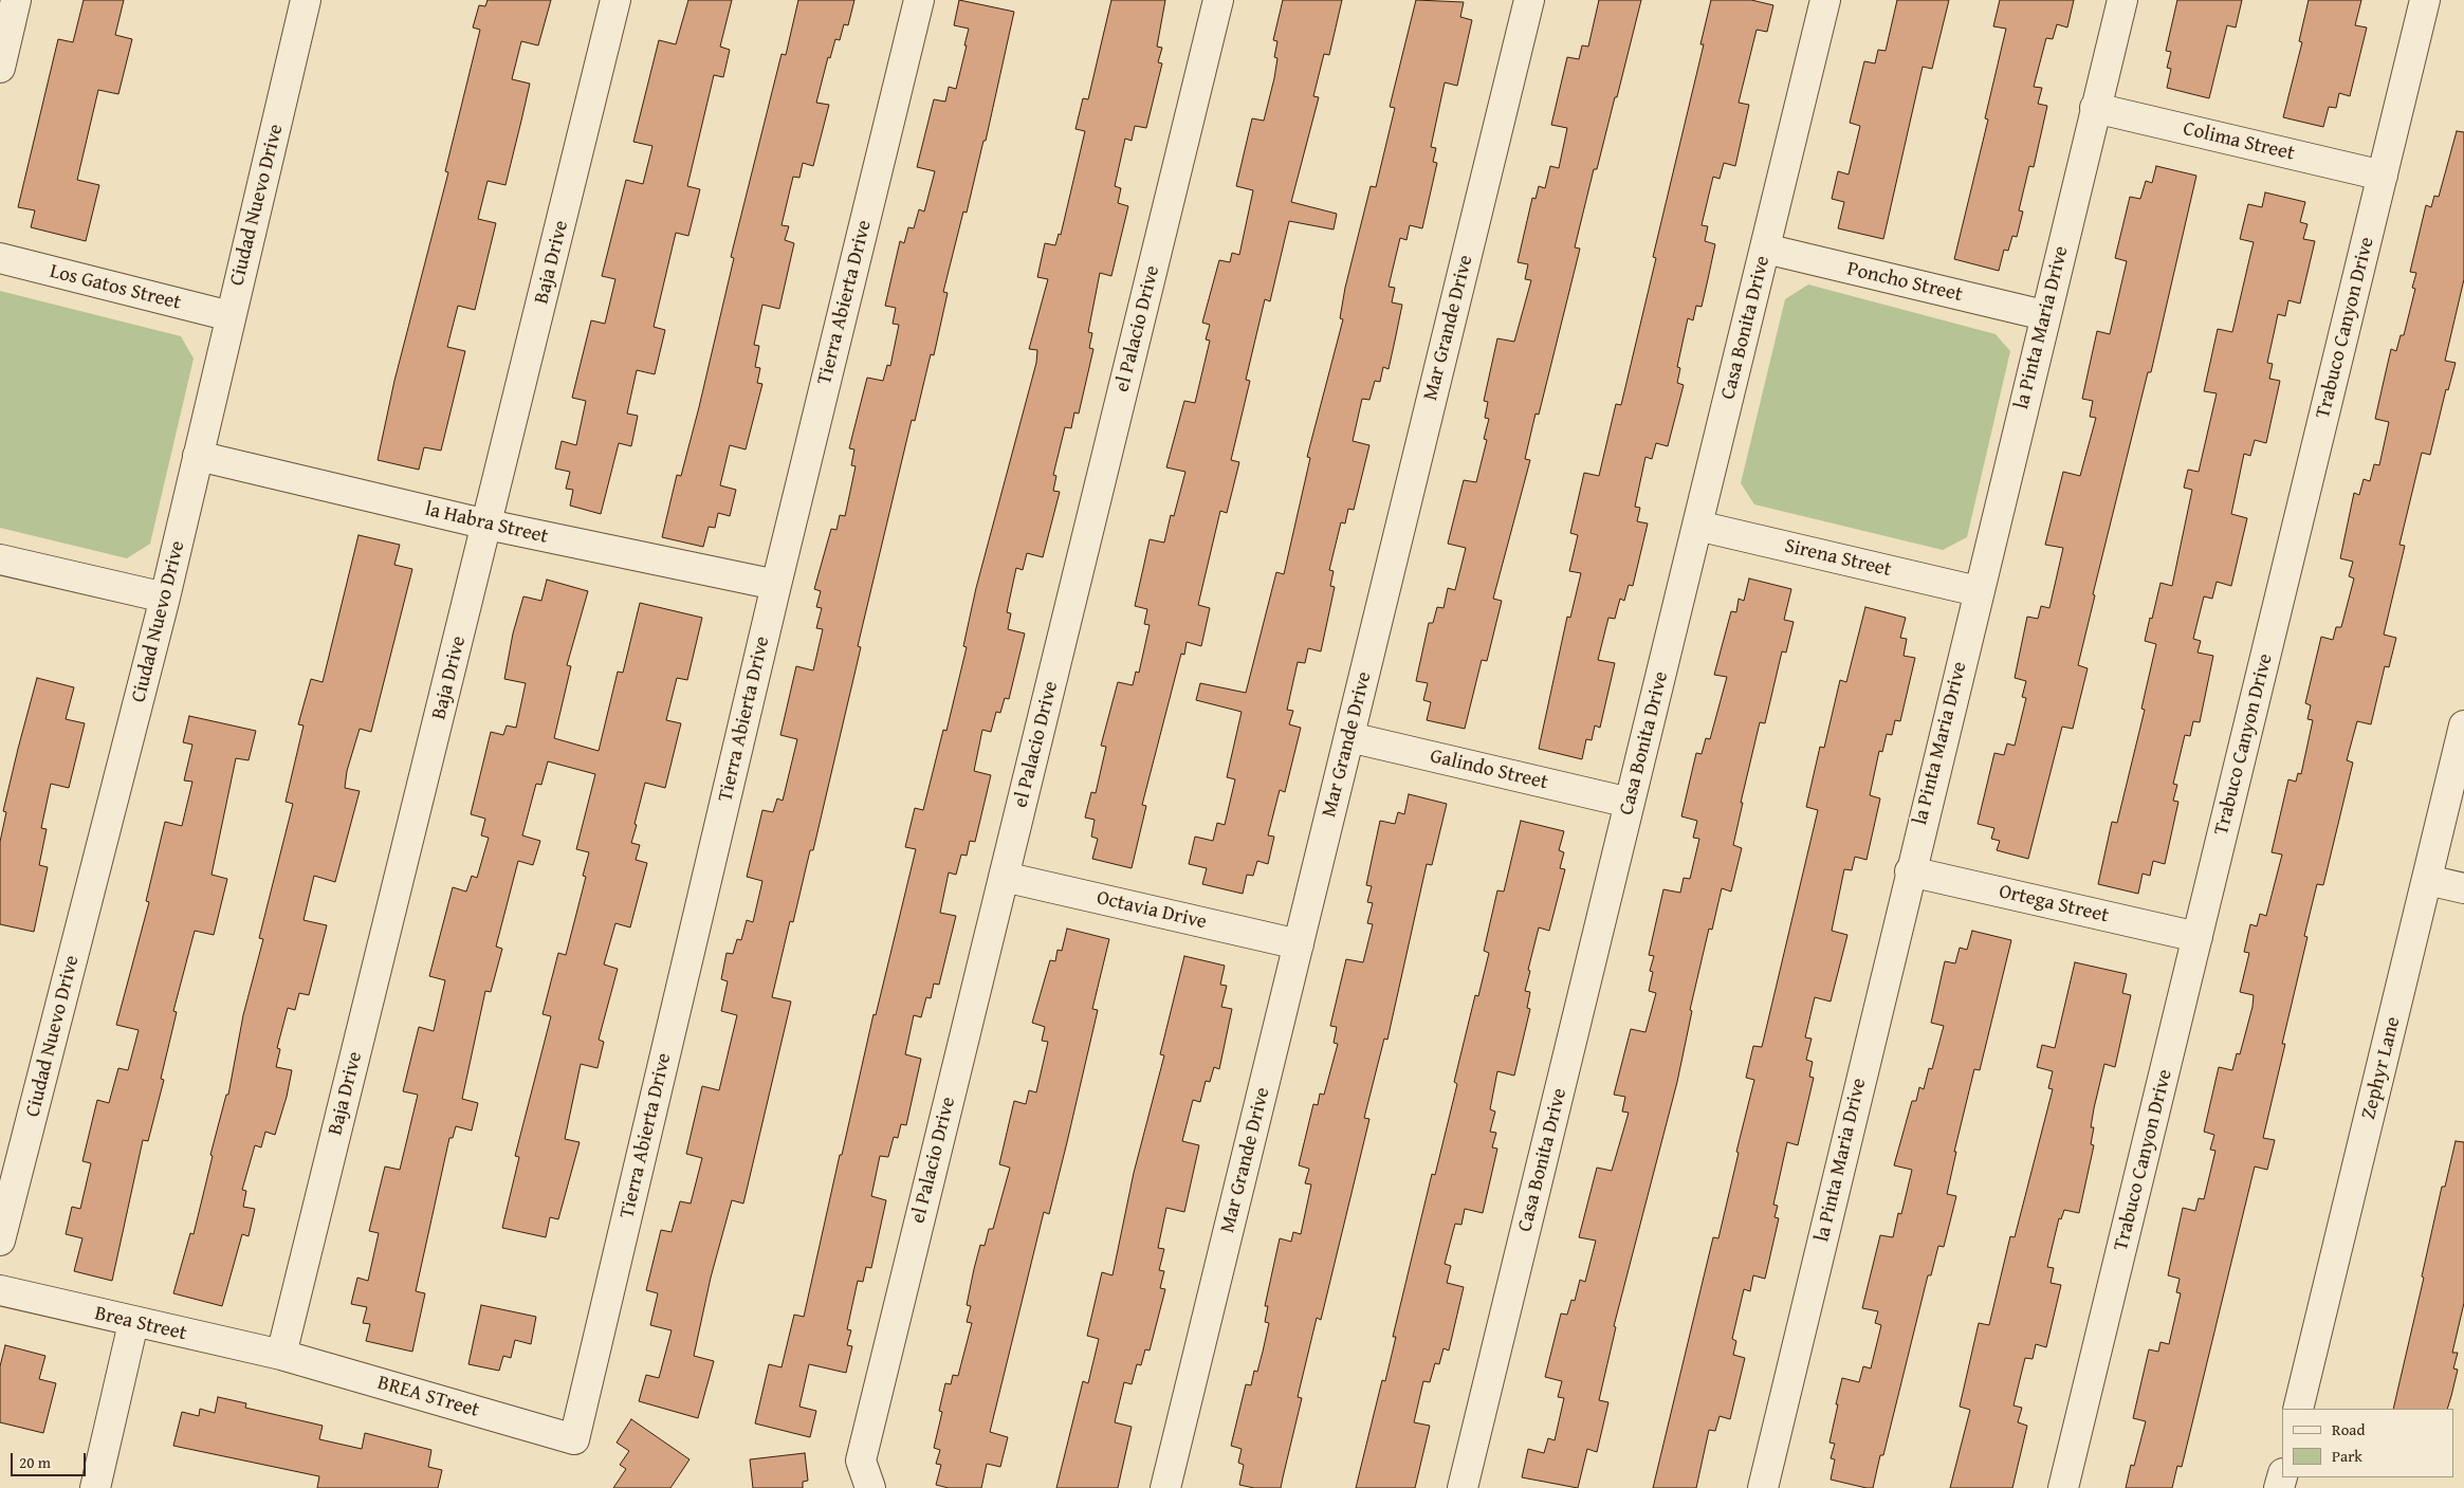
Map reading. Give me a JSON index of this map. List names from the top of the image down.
{
  "streets": {
    "street": [
      "Colima Street",
      "Ciudad Nuevo Drive",
      "Baja Drive",
      "Poncho Street",
      "Los Gatos Street",
      "Tierra Abierta Drive",
      "Mar Grande Drive",
      "Casa Bonita Drive",
      "la Pinta Maria Drive",
      "Trabuco Canyon Drive",
      "el Palacio Drive",
      "la Habra Street",
      "Sirena Street",
      "Galindo Street",
      "Ortega Street",
      "Octavia Drive",
      "Zephyr Lane",
      "Brea Street",
      "BREA STreet"
    ]
  },
  "crossings": [
    ["Colima Street", "la Pinta Maria Drive"],
    ["Colima Street", "Trabuco Canyon Drive"],
    ["Ciudad Nuevo Drive", "Los Gatos Street"],
    ["Ciudad Nuevo Drive", "la Habra Street"],
    ["Baja Drive", "la Habra Street"],
    ["Baja Drive", "Brea Street"],
    ["Baja Drive", "BREA STreet"],
    ["Poncho Street", "Casa Bonita Drive"],
    ["Poncho Street", "la Pinta Maria Drive"],
    ["Tierra Abierta Drive", "la Habra Street"],
    ["Tierra Abierta Drive", "BREA STreet"],
    ["Mar Grande Drive", "Galindo Street"],
    ["Mar Grande Drive", "Octavia Drive"],
    ["Casa Bonita Drive", "Sirena Street"],
    ["Casa Bonita Drive", "Galindo Street"],
    ["la Pinta Maria Drive", "Sirena Street"],
    ["la Pinta Maria Drive", "Ortega Street"],
    ["Trabuco Canyon Drive", "Ortega Street"],
    ["el Palacio Drive", "Octavia Drive"],
    ["Brea Street", "BREA STreet"]
  ],
  "legend": ["Road", "Park"],
  "scale_bar": "20 m"
}
